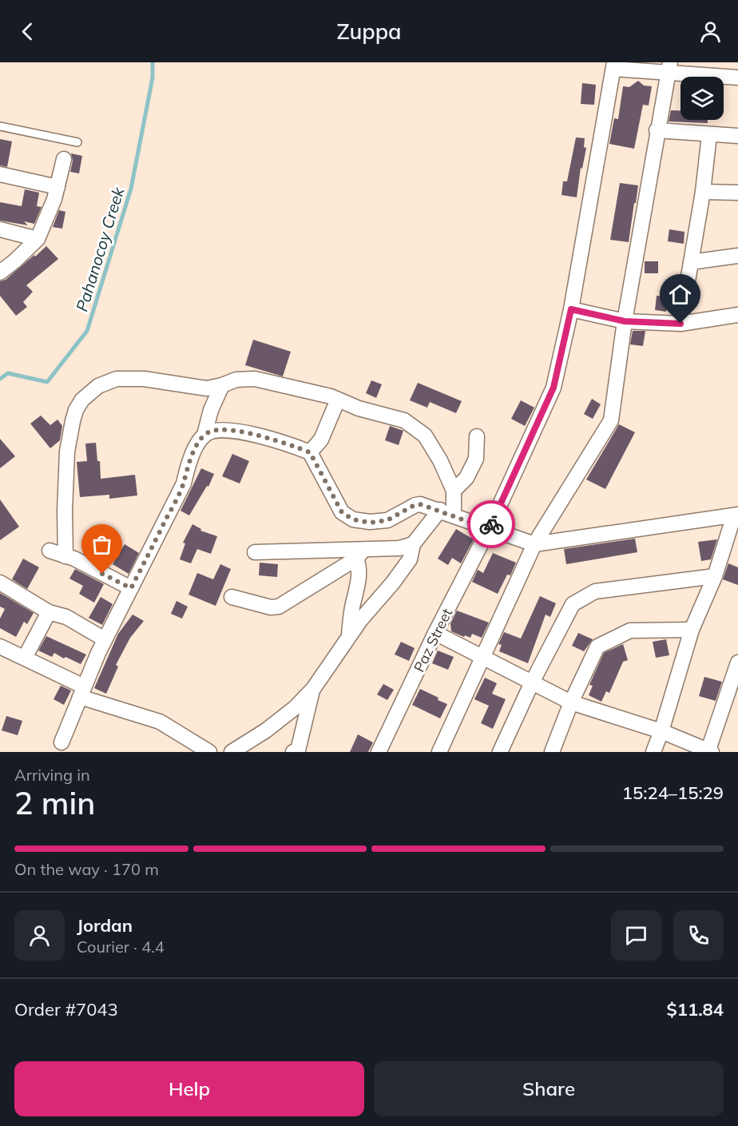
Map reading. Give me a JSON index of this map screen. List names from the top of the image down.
{
  "streets": {
    "street": ["Paz Street"]
  },
  "water": ["Pahanocoy Creek"],
  "page": {
    "header": "Zuppa",
    "heading": ["2 min", "Arriving in", "15:24–15:29"],
    "panel": [
      "Jordan",
      "Courier · 4.4",
      "Order #7043",
      "$11.84"
    ],
    "bar": "On the way · 170 m",
    "buttons": ["Help", "Share"]
  }
}
